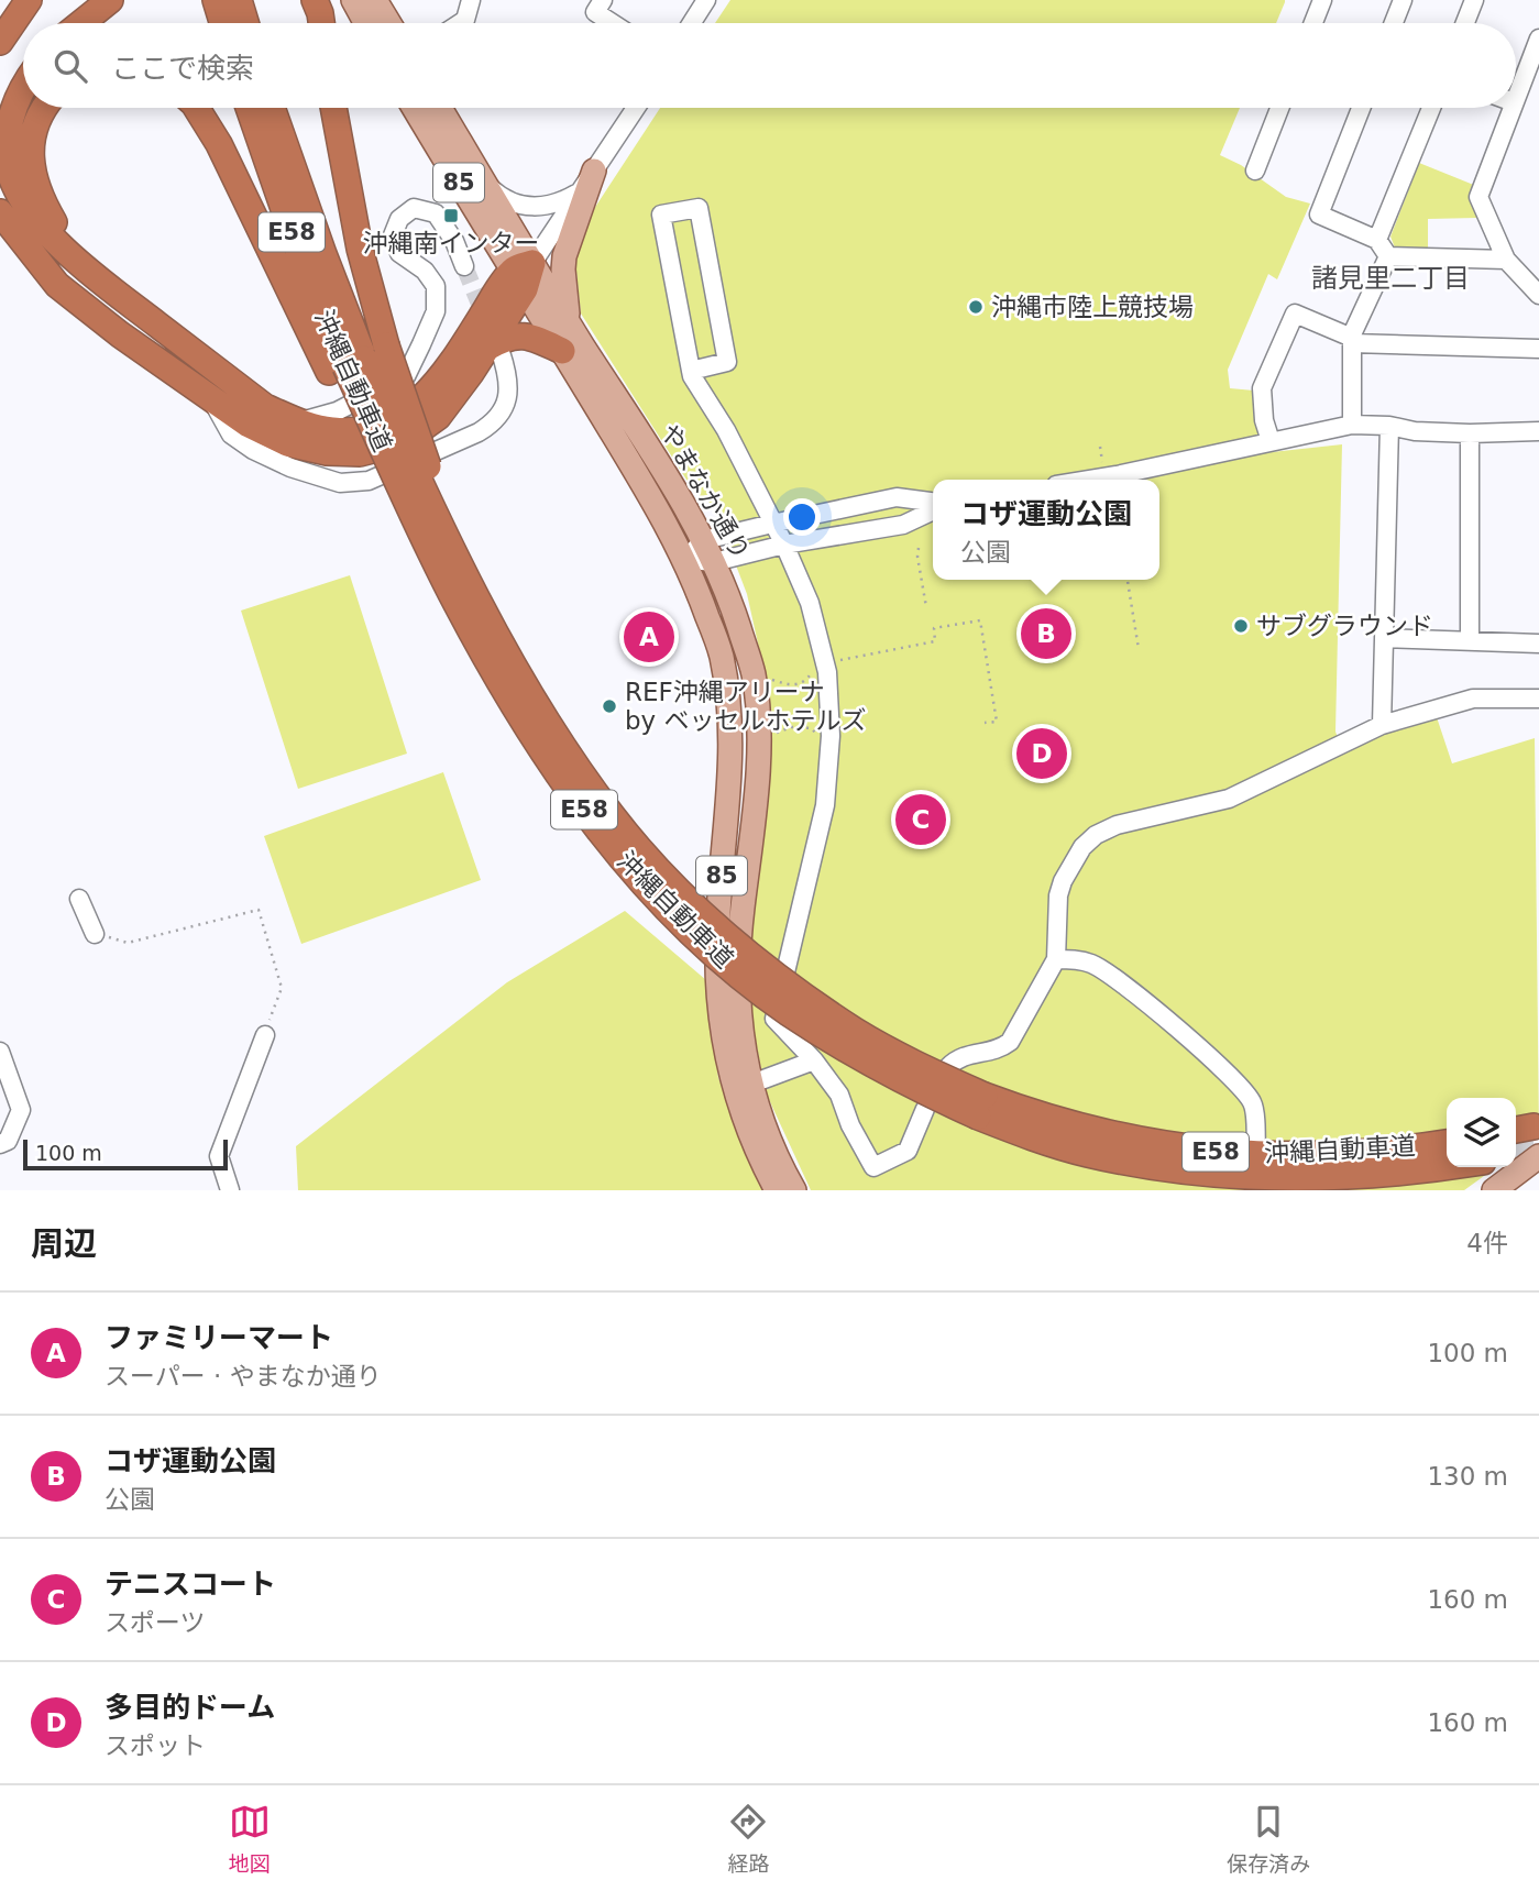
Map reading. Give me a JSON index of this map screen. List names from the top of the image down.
{
  "streets": {
    "highway": ["E58", "沖縄自動車道"],
    "main road": ["85", "やまなか通り"]
  },
  "districts": ["諸見里二丁目"],
  "places": {
    "transit": ["沖縄南インター"],
    "other": ["沖縄市陸上競技場", "サブグラウンド", "REF沖縄アリーナ by ベッセルホテルズ"]
  },
  "scale_bar": "100 m",
  "page": {
    "search": "ここで検索",
    "popup": ["コザ運動公園", "公園"],
    "pins": [
      "B",
      "A",
      "D",
      "C"
    ],
    "scale": "100 m",
    "heading": ["周辺", "4件"],
    "list": [
      {
        "mark": "A",
        "name": "ファミリーマート",
        "note": "スーパー · やまなか通り",
        "value": "100 m"
      },
      {
        "mark": "B",
        "name": "コザ運動公園",
        "note": "公園",
        "value": "130 m"
      },
      {
        "mark": "C",
        "name": "テニスコート",
        "note": "スポーツ",
        "value": "160 m"
      },
      {
        "mark": "D",
        "name": "多目的ドーム",
        "note": "スポット",
        "value": "160 m"
      }
    ],
    "nav": ["地図", "経路", "保存済み"]
  }
}
